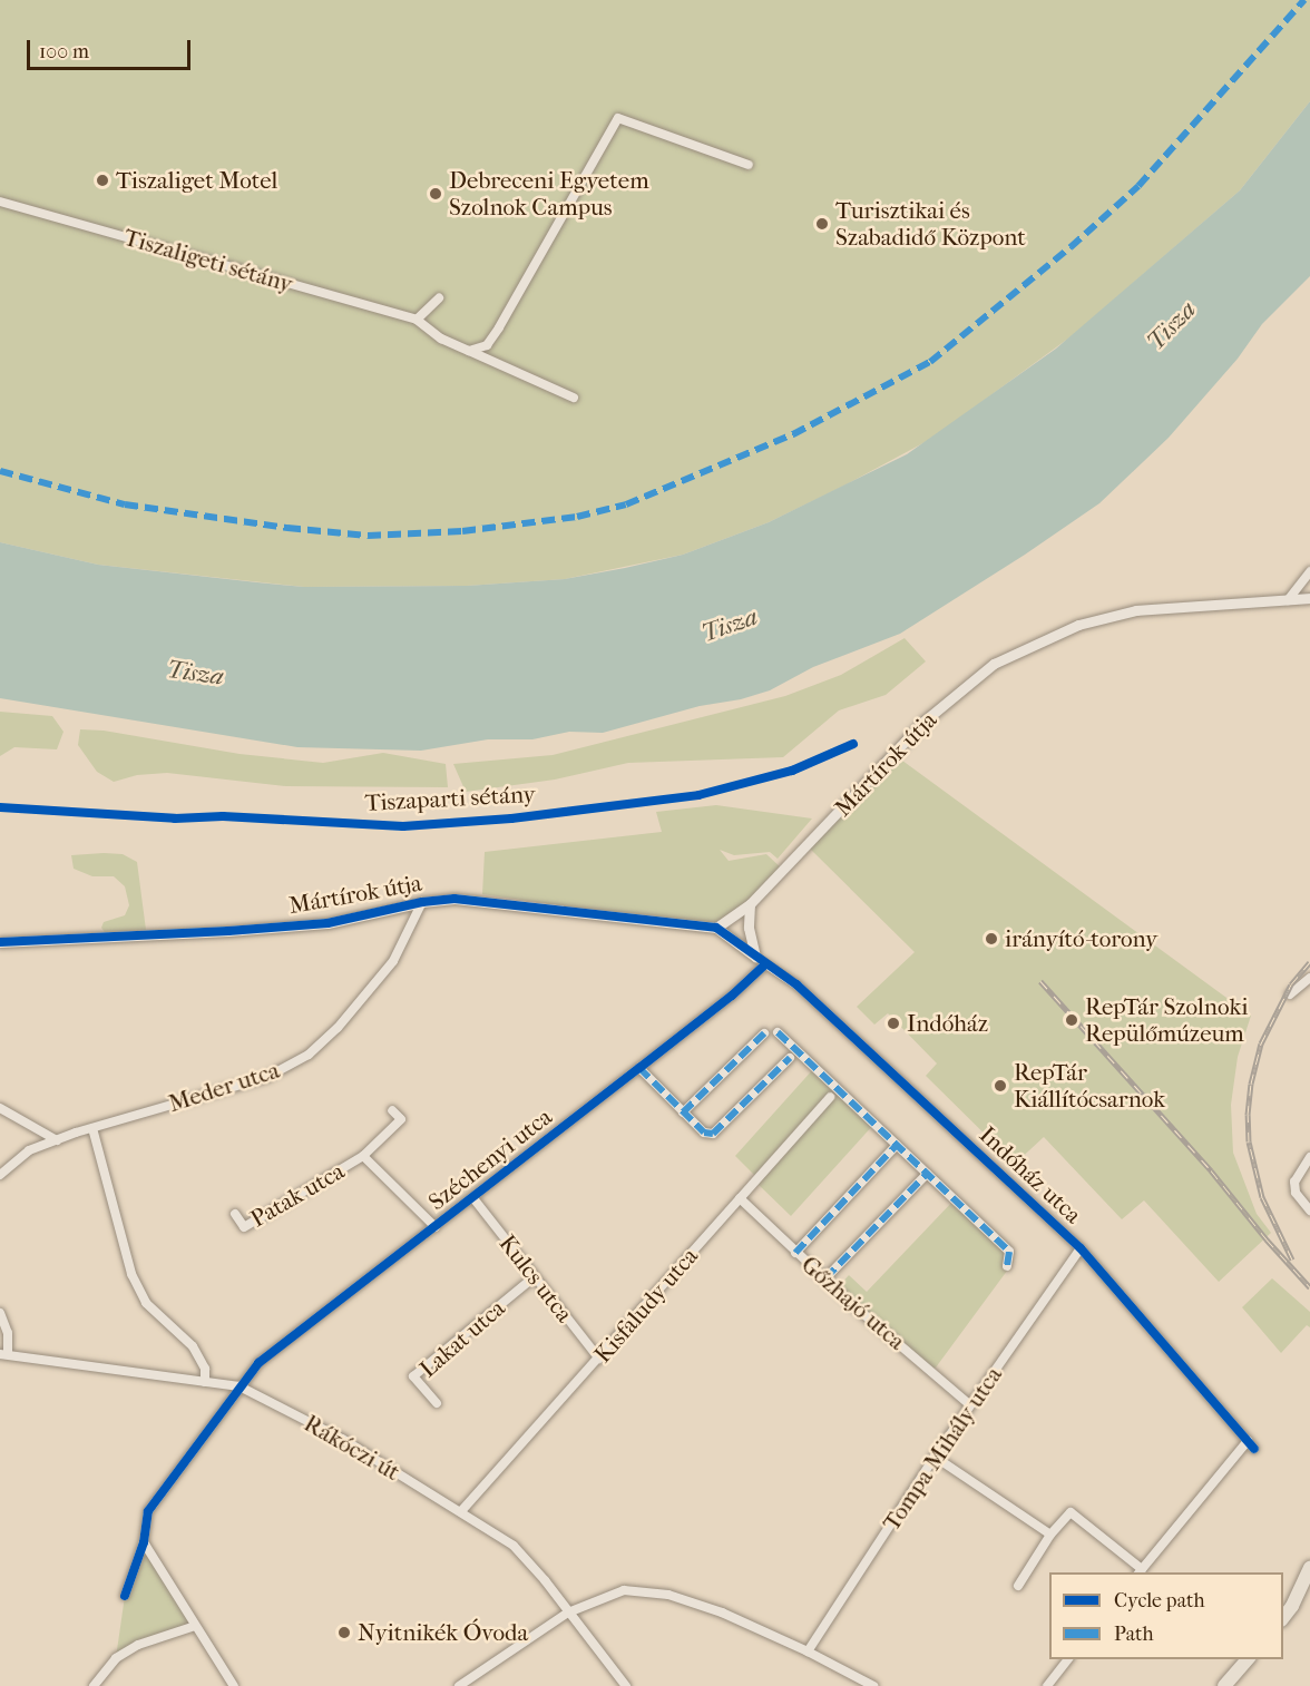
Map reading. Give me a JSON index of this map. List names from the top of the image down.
{
  "streets": {
    "street": [
      "Tiszaligeti sétány",
      "Mártírok útja",
      "Meder utca",
      "Széchenyi utca",
      "Indóház utca",
      "Patak utca",
      "Kulcs utca",
      "Gőzhajó utca",
      "Kisfaludy utca",
      "Lakat utca",
      "Rákóczi út",
      "Tompa Mihály utca"
    ],
    "cycle path": ["Tiszaparti sétány"]
  },
  "crossings": [
    ["Mártírok útja", "Meder utca"],
    ["Széchenyi utca", "Indóház utca"],
    ["Széchenyi utca", "Patak utca"],
    ["Széchenyi utca", "Kulcs utca"],
    ["Széchenyi utca", "Rákóczi út"],
    ["Indóház utca", "Tompa Mihály utca"],
    ["Kulcs utca", "Kisfaludy utca"],
    ["Kulcs utca", "Lakat utca"],
    ["Gőzhajó utca", "Kisfaludy utca"],
    ["Gőzhajó utca", "Tompa Mihály utca"],
    ["Kisfaludy utca", "Rákóczi út"]
  ],
  "water": ["Tisza"],
  "places": [
    "Tiszaliget Motel",
    "Debreceni Egyetem Szolnok Campus",
    "Turisztikai és Szabadidő Központ",
    "irányító-torony",
    "RepTár Szolnoki Repülőmúzeum",
    "Indóház",
    "RepTár Kiállítócsarnok",
    "Nyitnikék Óvoda"
  ],
  "legend": ["Cycle path", "Path"],
  "scale_bar": "100 m"
}
